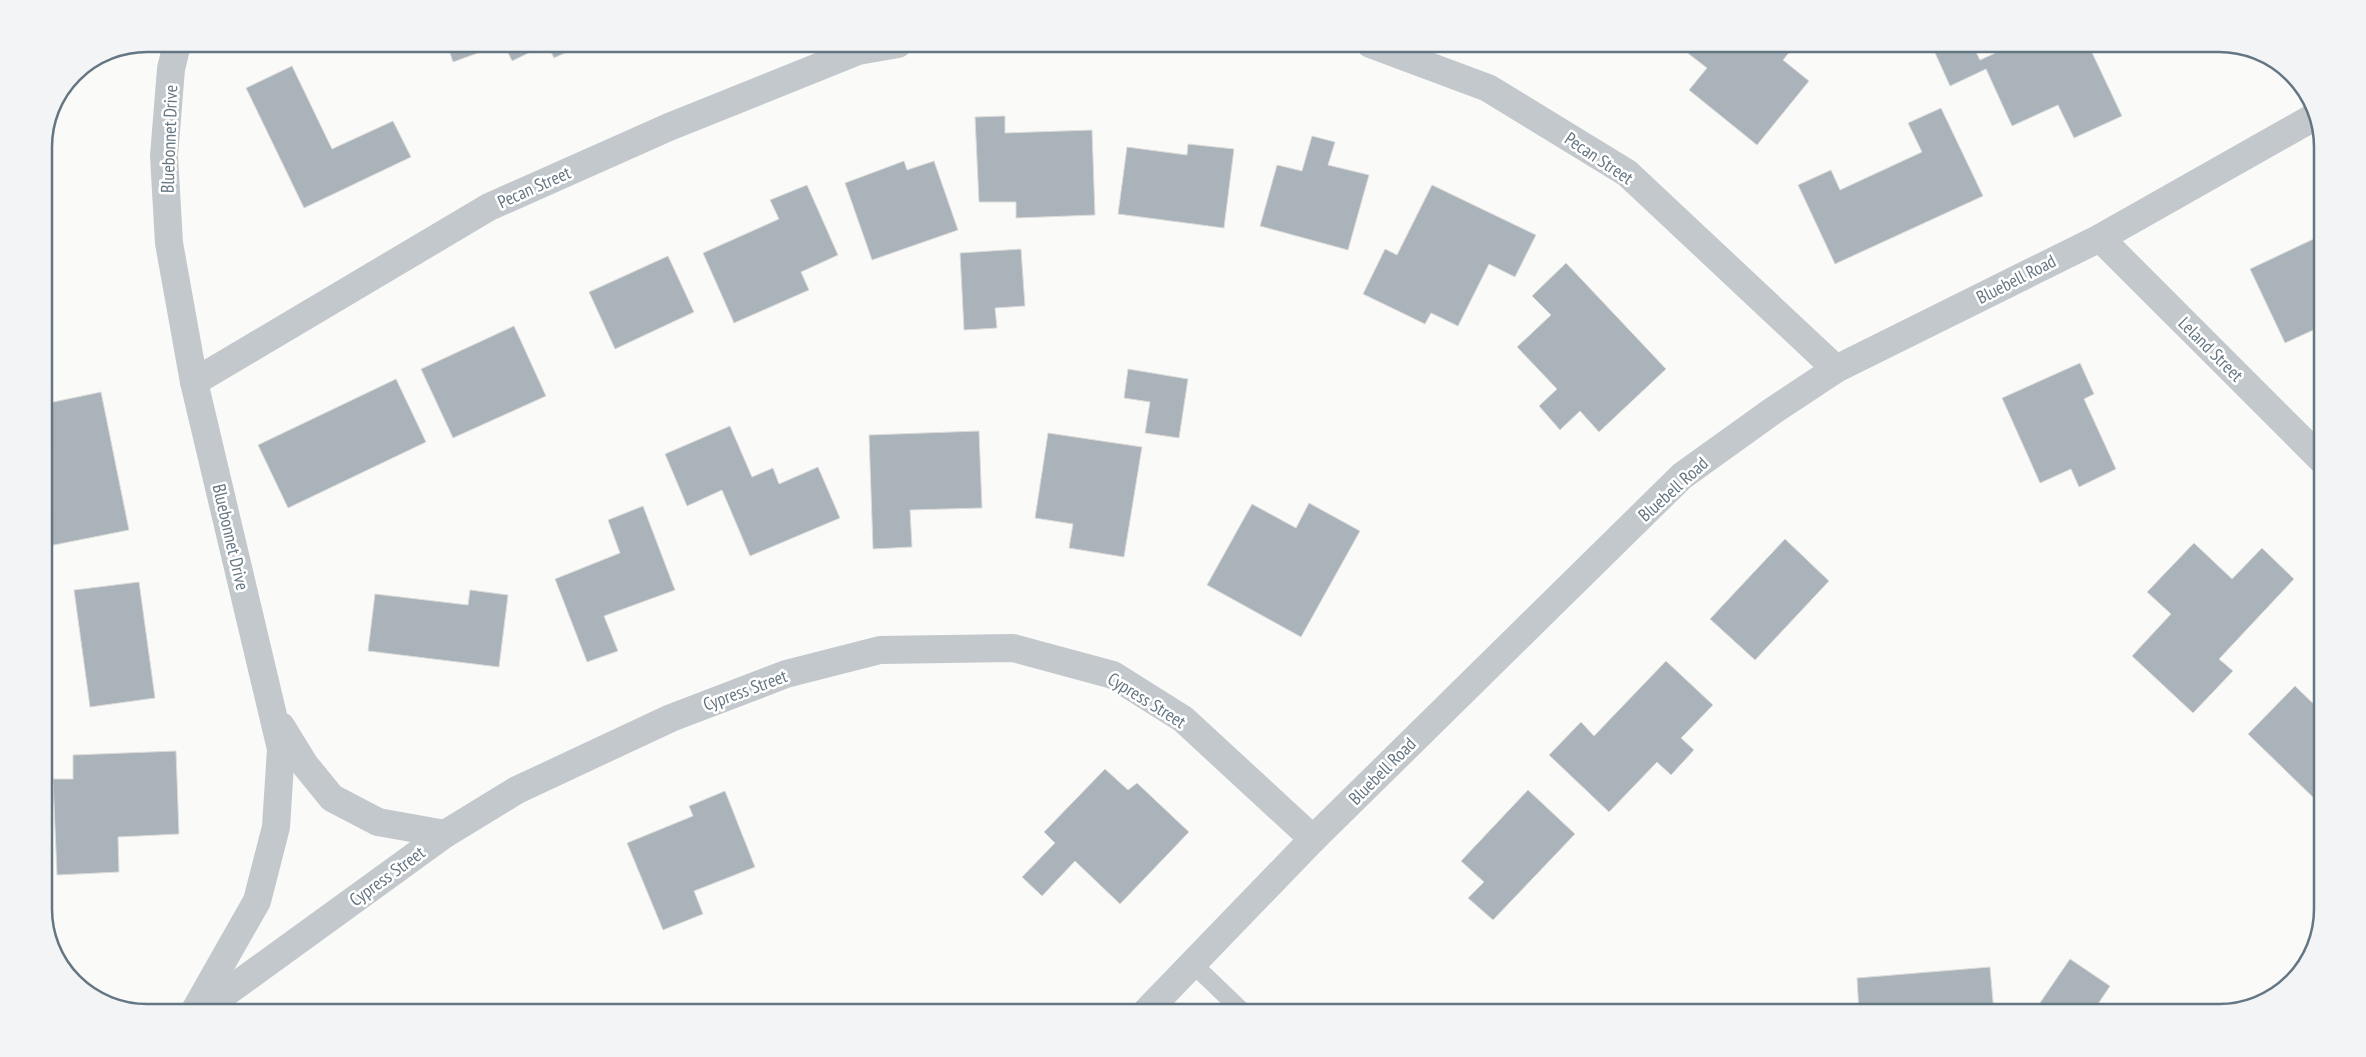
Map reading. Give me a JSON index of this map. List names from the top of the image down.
{
  "streets": {
    "street": [
      "Bluebonnet Drive",
      "Pecan Street",
      "Bluebell Road",
      "Leland Street",
      "Cypress Street"
    ]
  },
  "crossings": [
    ["Bluebonnet Drive", "Pecan Street"],
    ["Pecan Street", "Bluebell Road"],
    ["Bluebell Road", "Leland Street"],
    ["Bluebell Road", "Cypress Street"]
  ]
}
